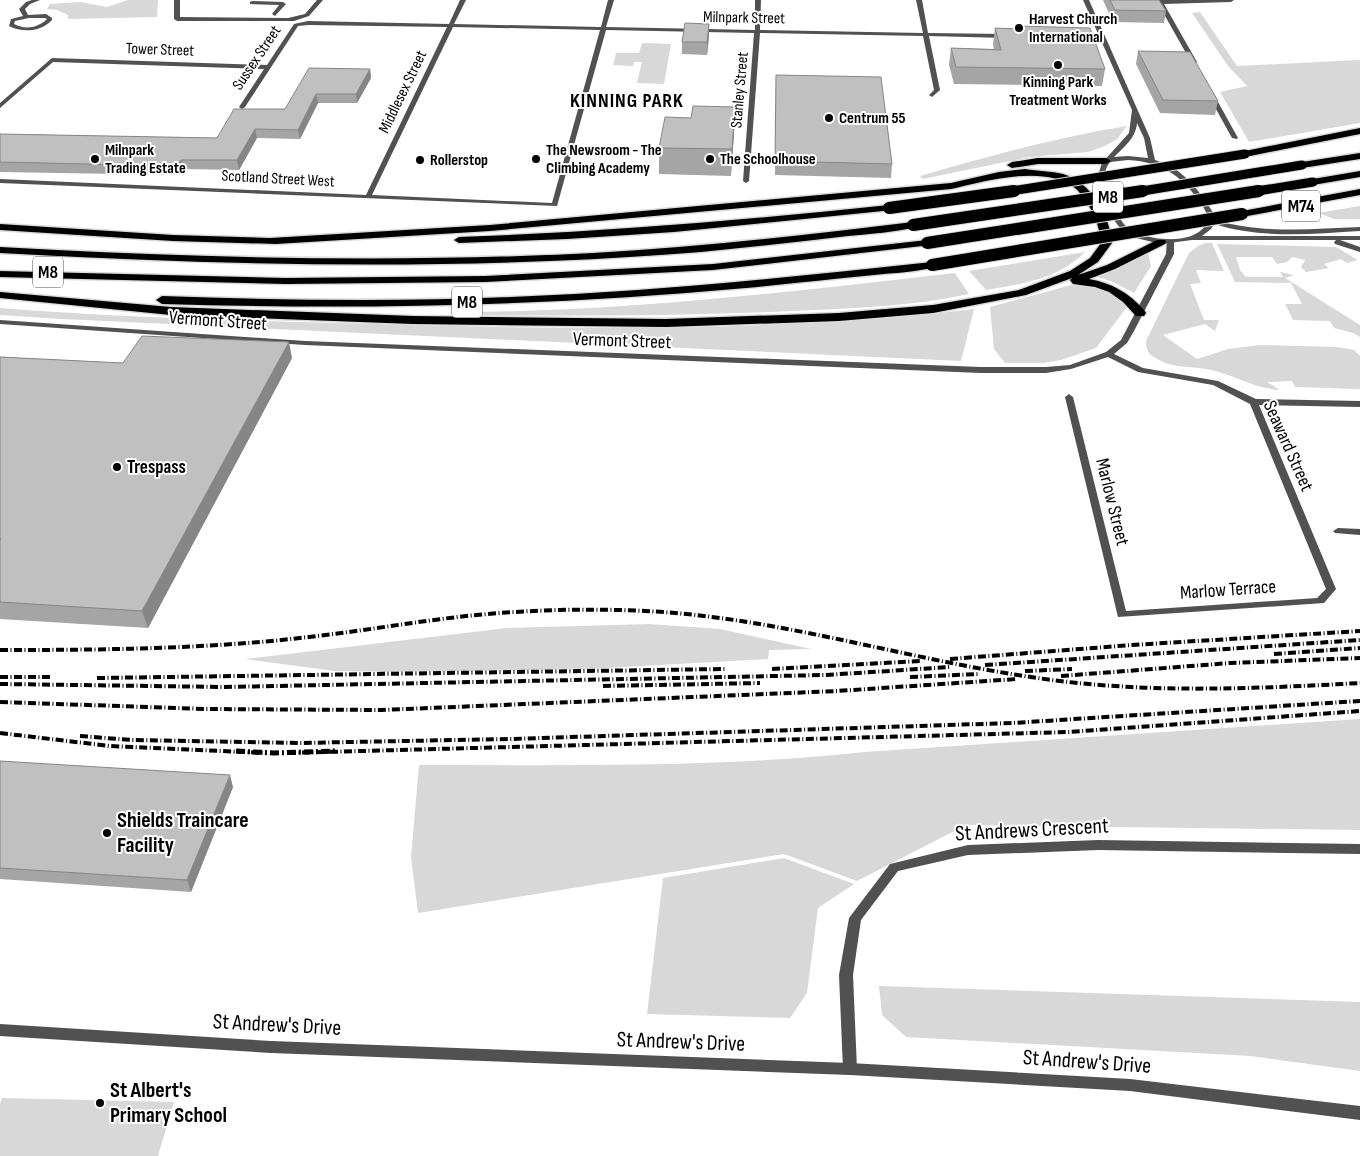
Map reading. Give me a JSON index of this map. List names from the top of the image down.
{
  "streets": {
    "highway": ["M8", "M74"],
    "street": [
      "Milnpark Street",
      "Tower Street",
      "Sussex Street",
      "Stanley Street",
      "Middlesex Street",
      "Scotland Street West",
      "Vermont Street",
      "Seaward Street",
      "Marlow Street",
      "Marlow Terrace",
      "St Andrews Crescent",
      "St Andrew's Drive"
    ]
  },
  "crossings": [
    ["Milnpark Street", "Sussex Street"],
    ["Milnpark Street", "Stanley Street"],
    ["Milnpark Street", "Middlesex Street"],
    ["Milnpark Street", "Scotland Street West"],
    ["Tower Street", "Sussex Street"],
    ["Middlesex Street", "Scotland Street West"],
    ["M8", "M74"],
    ["M8", "Vermont Street"],
    ["Vermont Street", "Seaward Street"],
    ["Seaward Street", "Marlow Terrace"],
    ["Marlow Street", "Marlow Terrace"],
    ["St Andrews Crescent", "St Andrew's Drive"]
  ],
  "districts": ["KINNING PARK"],
  "places": [
    "Harvest Church International",
    "Kinning Park Treatment Works",
    "Centrum 55",
    "Milnpark Trading Estate",
    "The Newsroom - The Climbing Academy",
    "The Schoolhouse",
    "Rollerstop",
    "Trespass",
    "Shields Traincare Facility",
    "St Albert's Primary School"
  ]
}
